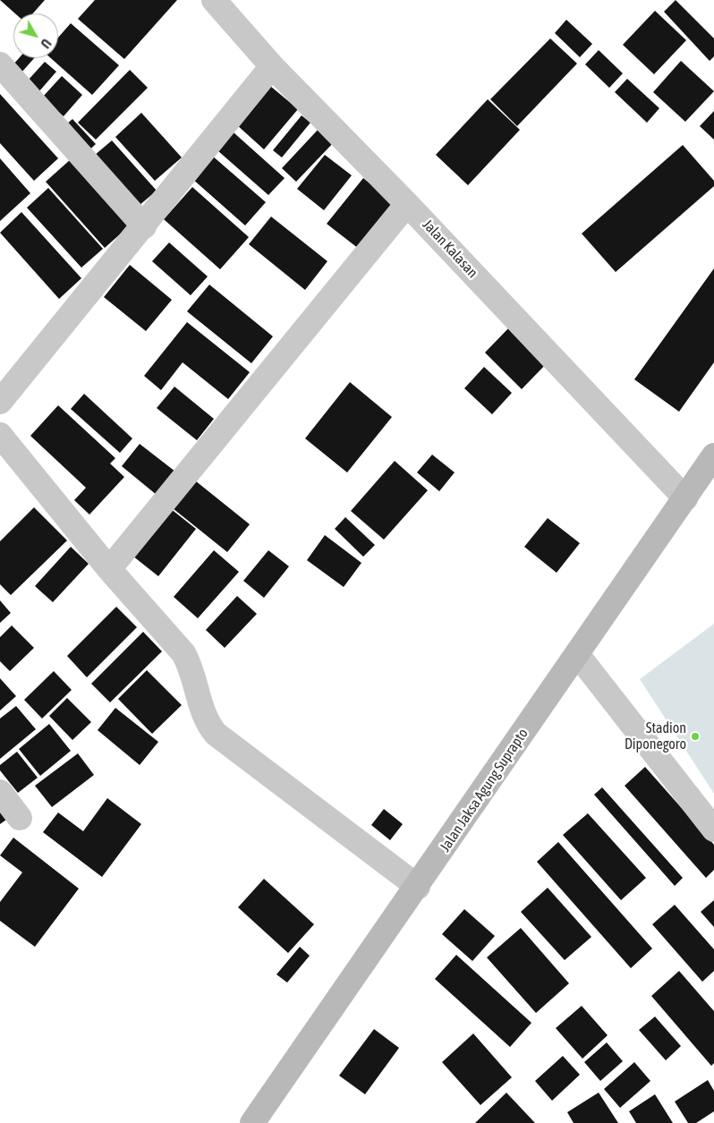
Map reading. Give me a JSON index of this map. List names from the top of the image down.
{
  "streets": {
    "main road": ["Jalan Jaksa Agung Suprapto"],
    "street": ["Jalan Kalasan"]
  },
  "crossings": [
    ["Jalan Kalasan", "Jalan Jaksa Agung Suprapto"]
  ],
  "places": ["Stadion Diponegoro"],
  "north": "bottom right"
}
